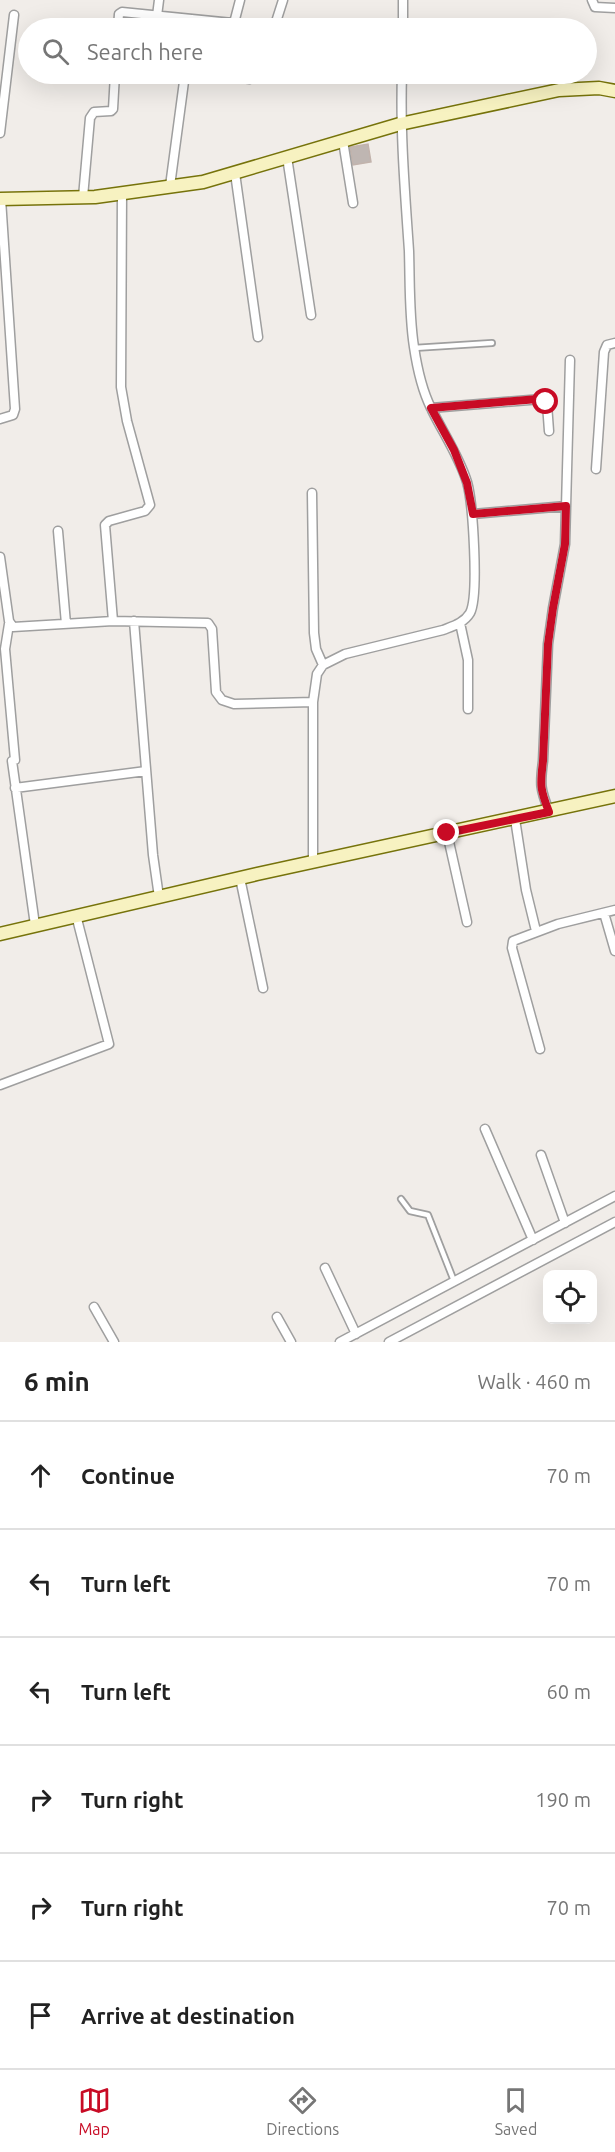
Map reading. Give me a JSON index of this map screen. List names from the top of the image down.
{
  "page": {
    "search": "Search here",
    "heading": ["6 min", "Walk · 460 m"],
    "list": [
      ["Continue", "70 m"],
      ["Turn left", "70 m"],
      ["Turn left", "60 m"],
      ["Turn right", "190 m"],
      ["Turn right", "70 m"],
      "Arrive at destination"
    ],
    "nav": ["Map", "Directions", "Saved"]
  }
}
